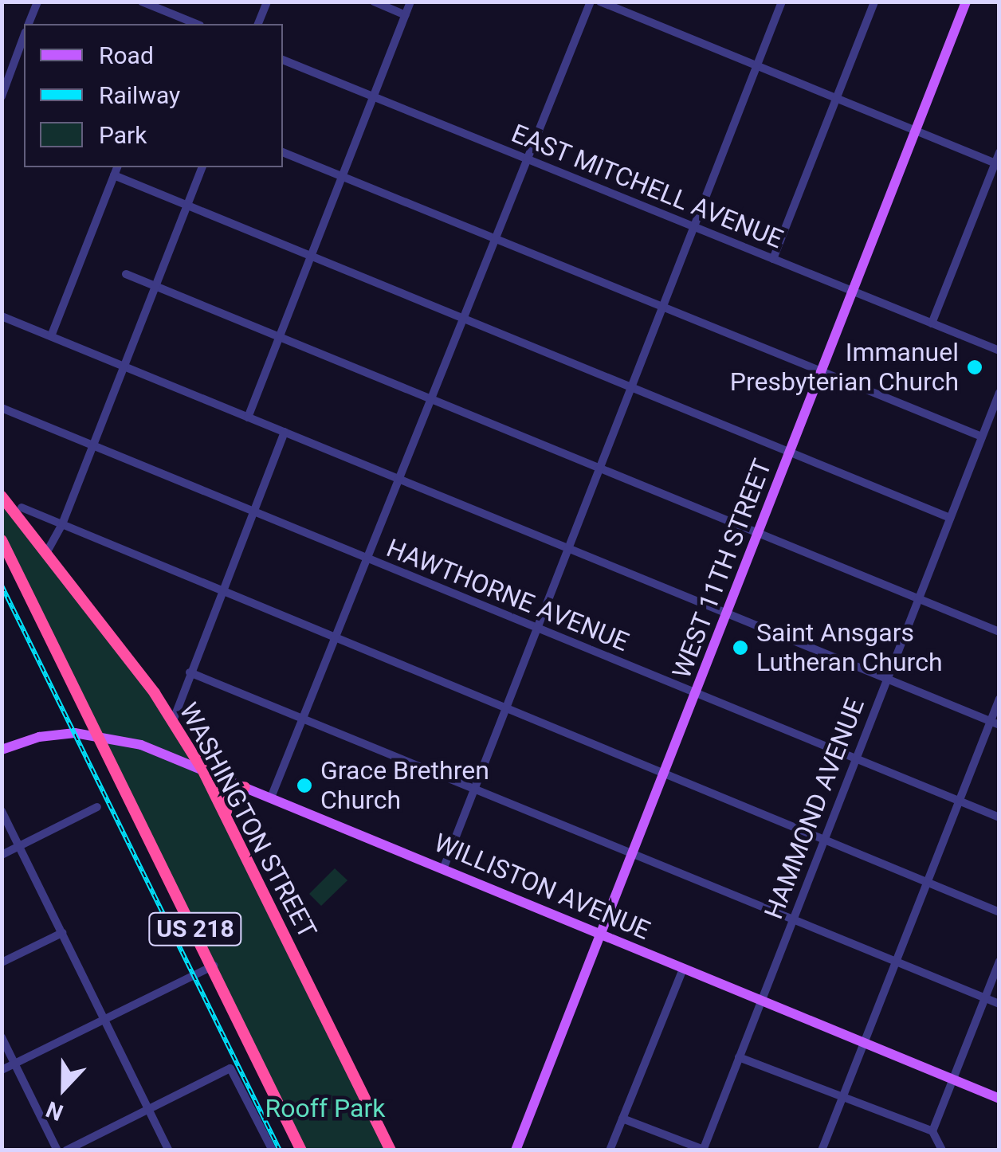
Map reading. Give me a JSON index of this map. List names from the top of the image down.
{
  "streets": {
    "highway": ["WASHINGTON STREET", "US 218"],
    "main road": ["WEST 11TH STREET", "WILLISTON AVENUE"],
    "street": ["EAST MITCHELL AVENUE", "HAWTHORNE AVENUE", "HAMMOND AVENUE"]
  },
  "crossings": [
    ["EAST MITCHELL AVENUE", "WEST 11TH STREET"],
    ["WEST 11TH STREET", "HAWTHORNE AVENUE"],
    ["WEST 11TH STREET", "WILLISTON AVENUE"],
    ["HAWTHORNE AVENUE", "HAMMOND AVENUE"],
    ["HAMMOND AVENUE", "WILLISTON AVENUE"],
    ["WASHINGTON STREET", "WILLISTON AVENUE"],
    ["WILLISTON AVENUE", "US 218"]
  ],
  "parks": ["Rooff Park"],
  "places": ["Immanuel Presbyterian Church", "Saint Ansgars Lutheran Church", "Grace Brethren Church"],
  "legend": ["Road", "Railway", "Park"],
  "north": "bottom"
}
